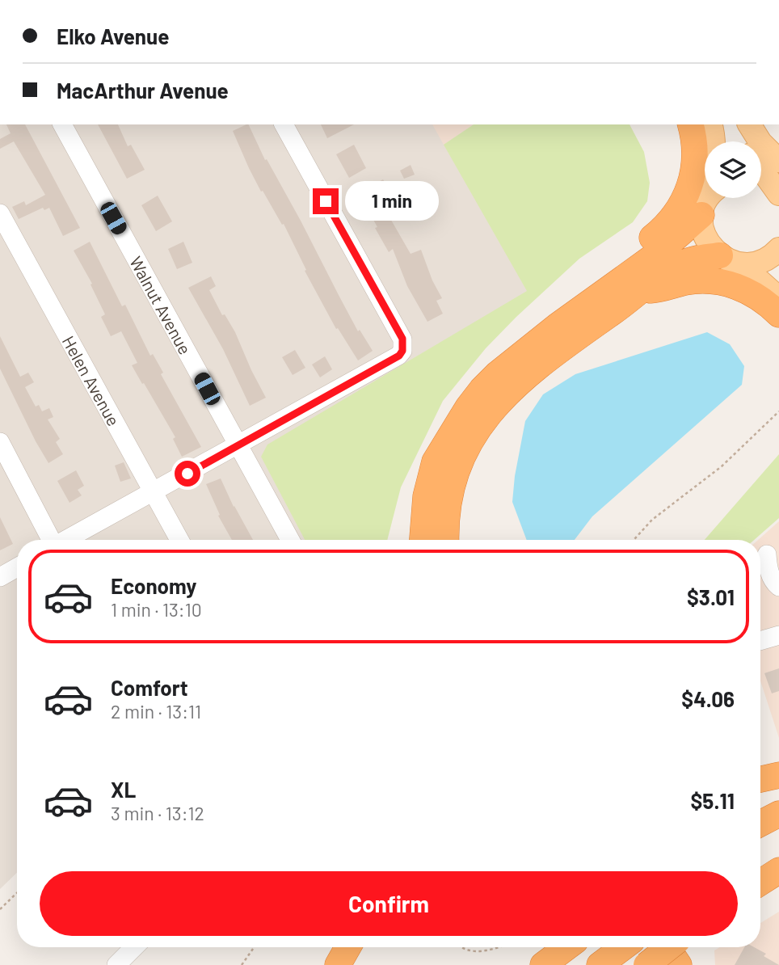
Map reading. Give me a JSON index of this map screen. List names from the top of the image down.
{
  "streets": {
    "street": ["Walnut Avenue", "Helen Avenue"]
  },
  "page": {
    "banner": ["Elko Avenue", "MacArthur Avenue"],
    "bubble": "1 min",
    "list": [
      {
        "name": "Economy",
        "note": "1 min · 13:10",
        "value": "$3.01"
      },
      {
        "name": "Comfort",
        "note": "2 min · 13:11",
        "value": "$4.06"
      },
      {
        "name": "XL",
        "note": "3 min · 13:12",
        "value": "$5.11"
      }
    ],
    "buttons": "Confirm"
  }
}
